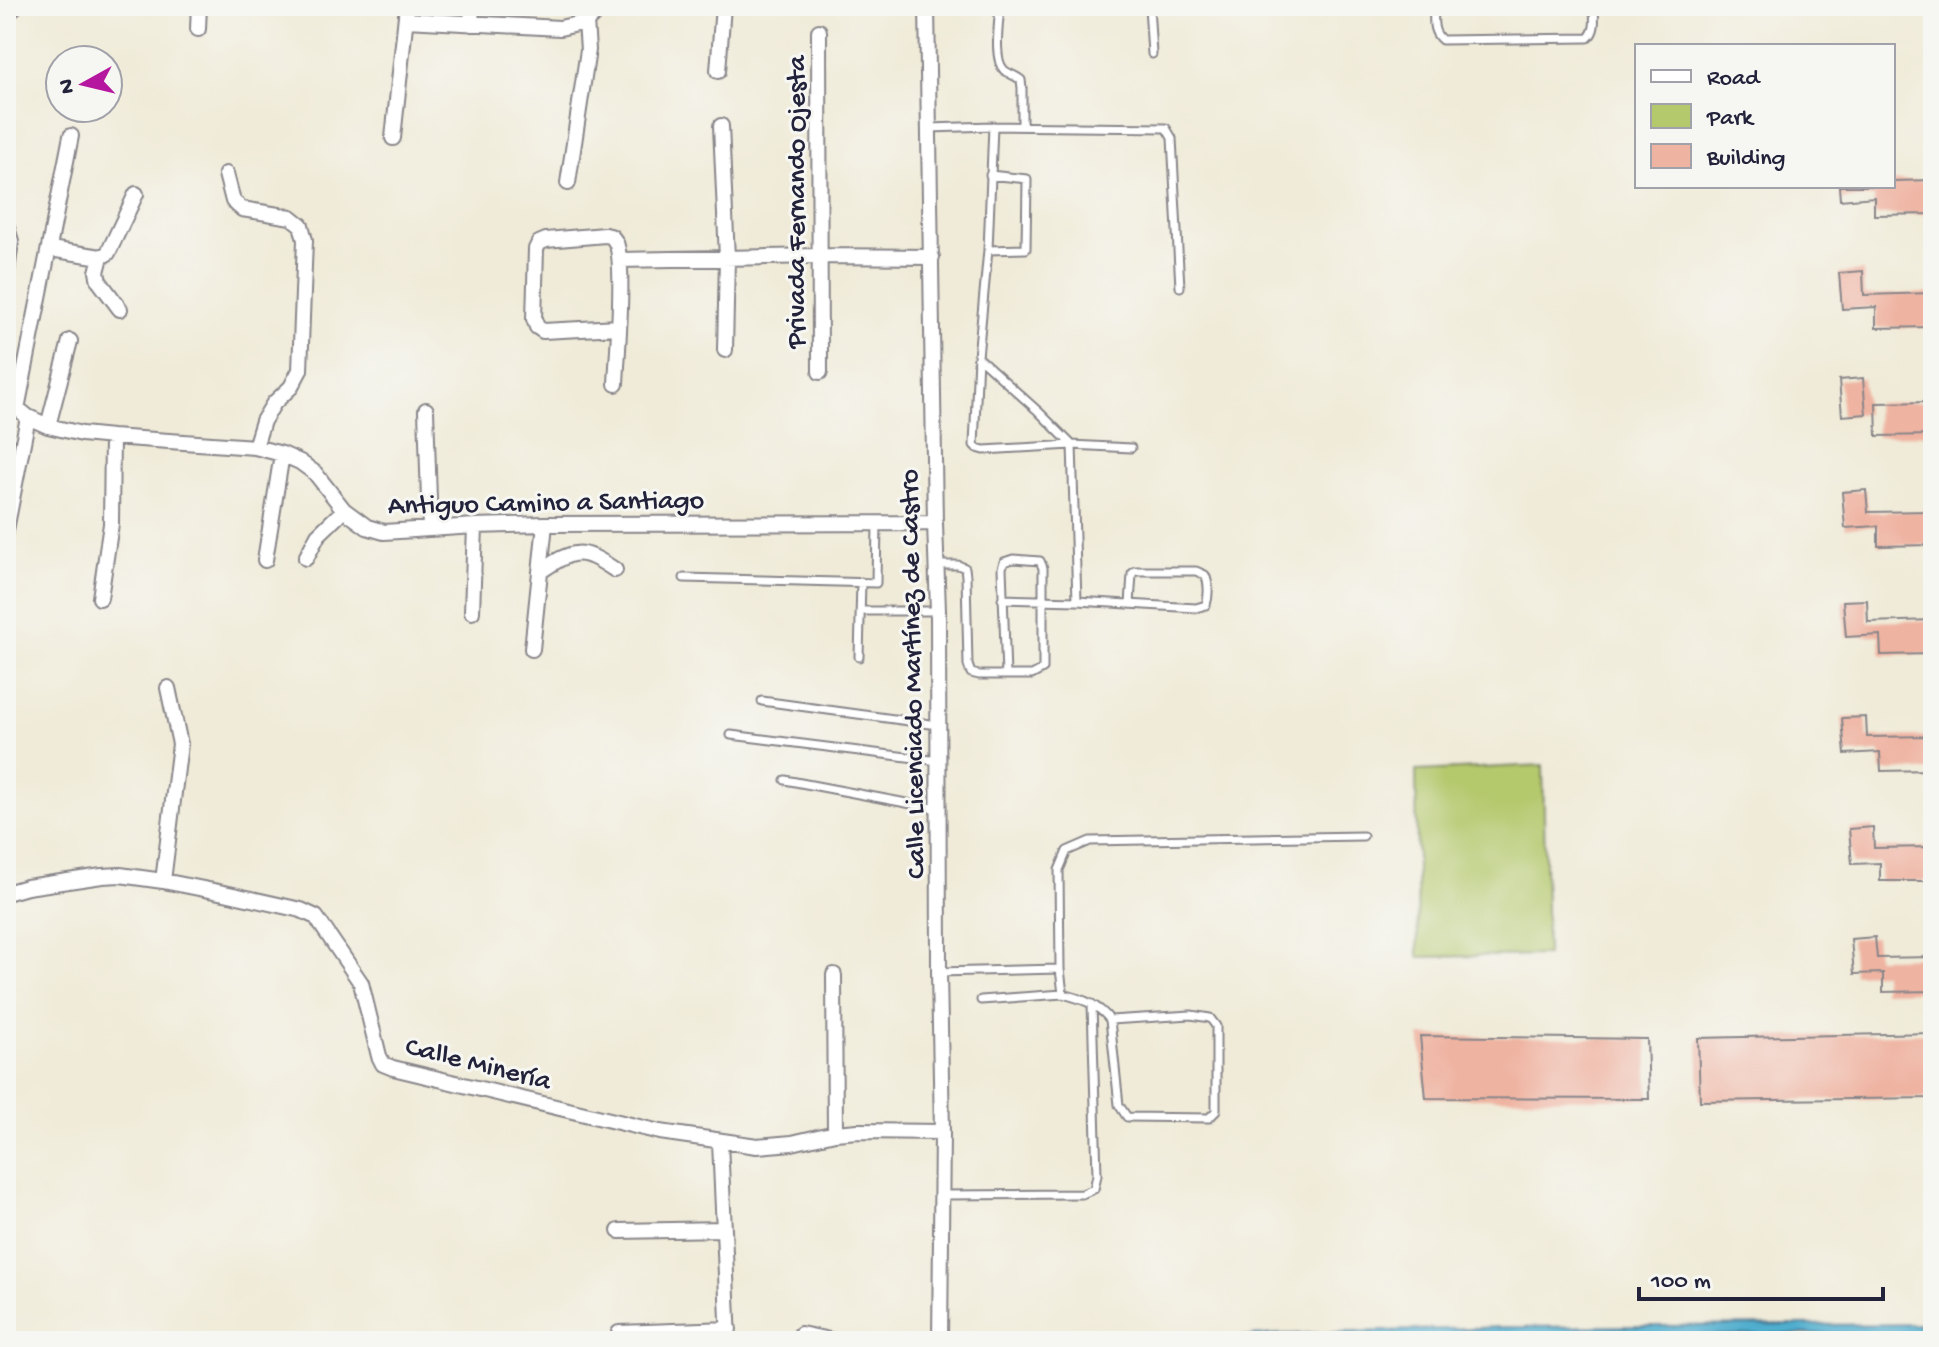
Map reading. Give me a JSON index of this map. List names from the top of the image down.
{
  "streets": {
    "street": [
      "Privada Fernando Ojesta",
      "Antiguo Camino a Santiago",
      "Calle Licenciado Martínez de Castro",
      "Calle Minería"
    ]
  },
  "crossings": [
    ["Antiguo Camino a Santiago", "Calle Licenciado Martínez de Castro"],
    ["Calle Licenciado Martínez de Castro", "Calle Minería"]
  ],
  "legend": ["Road", "Park", "Building"],
  "scale_bar": "100 m",
  "north": "left"
}
